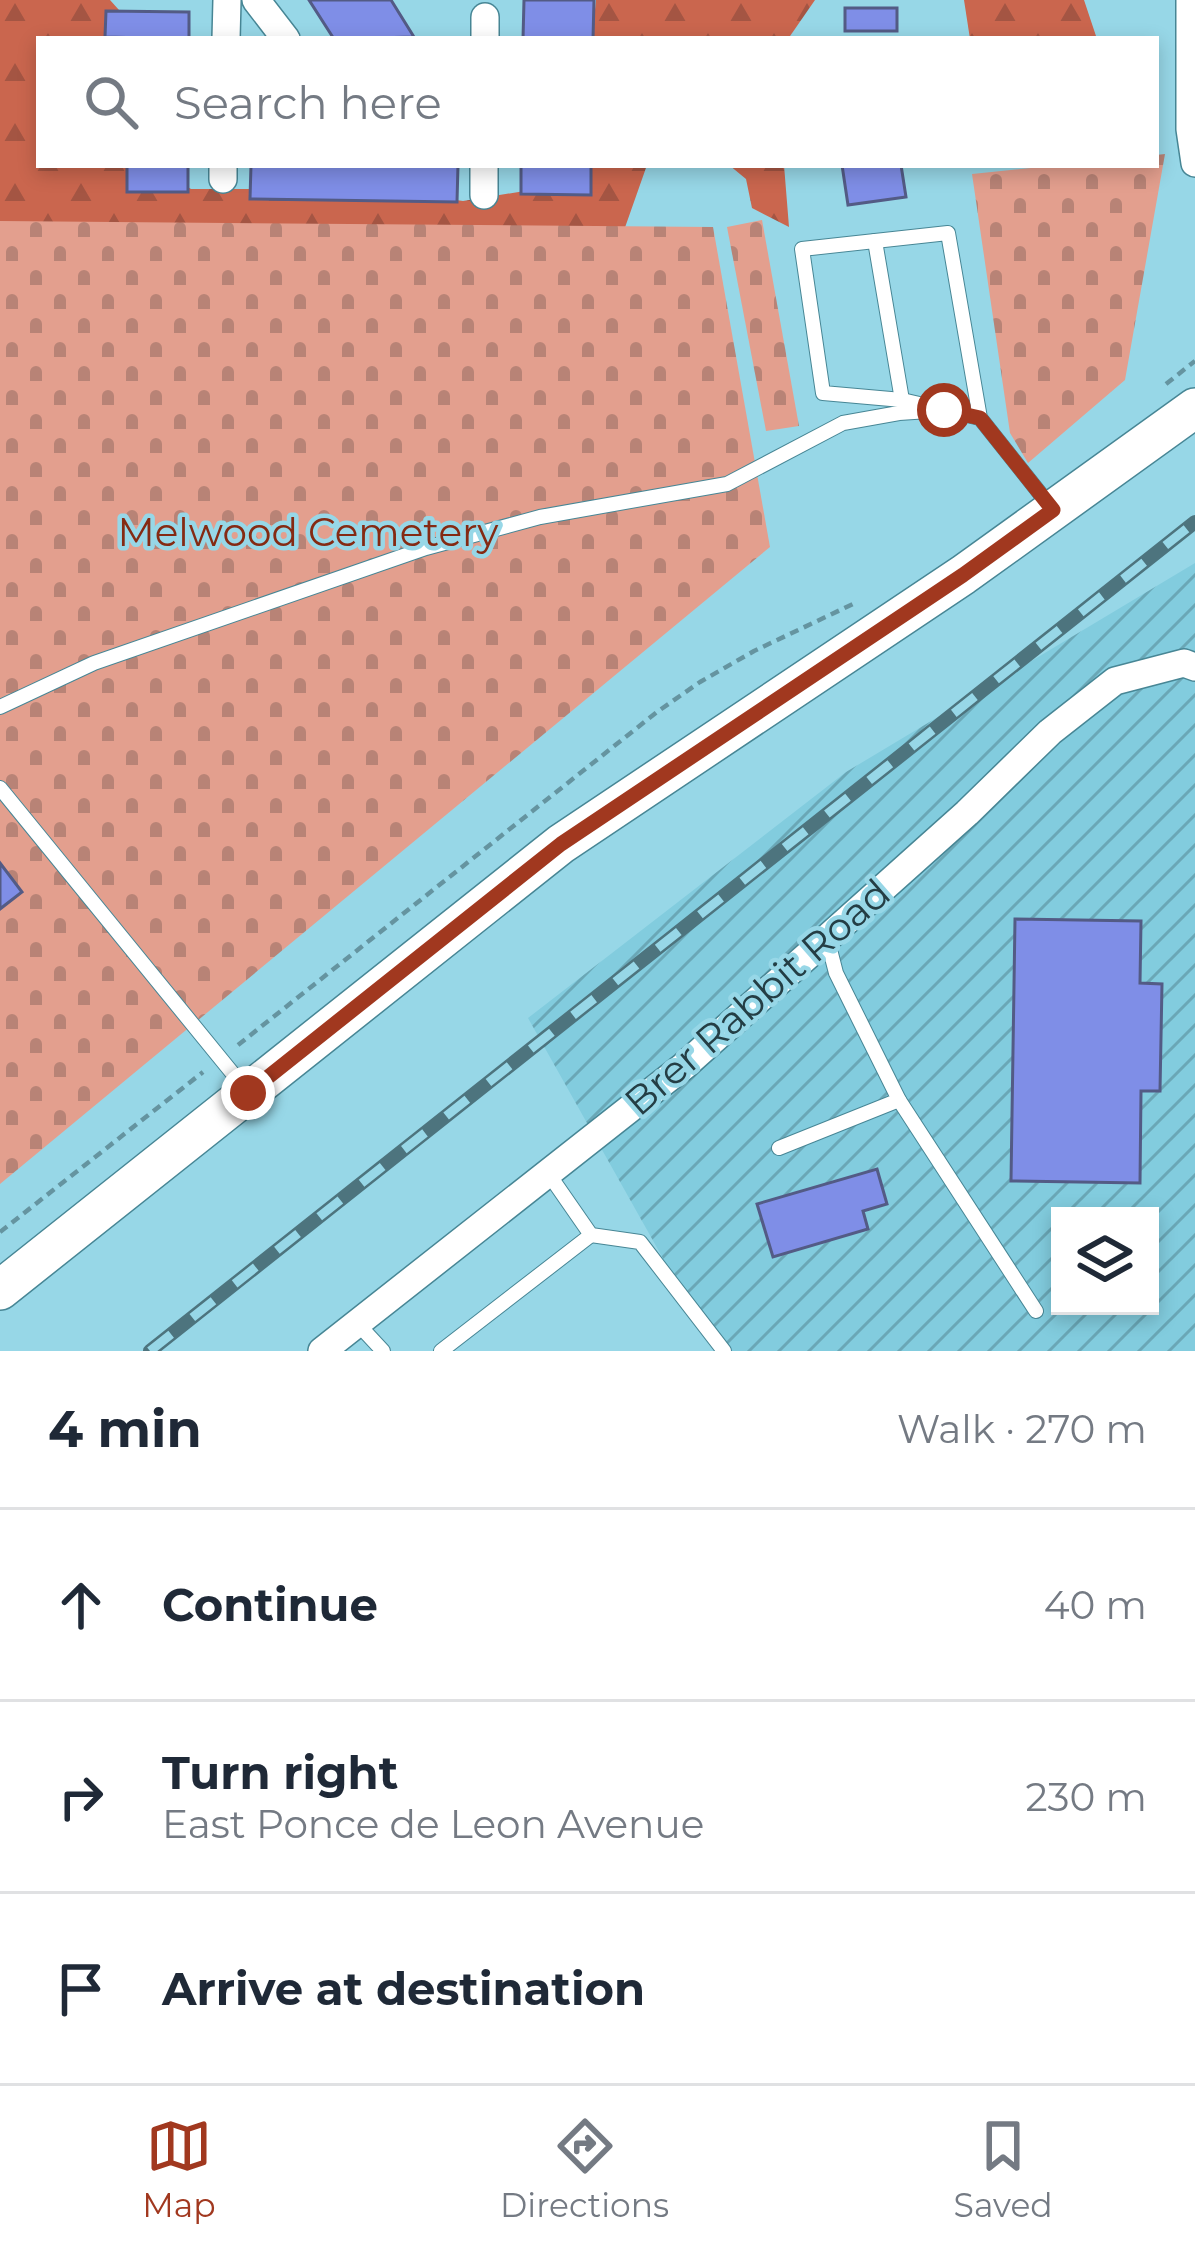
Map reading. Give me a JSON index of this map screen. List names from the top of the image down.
{
  "streets": {
    "street": ["Brer Rabbit Road"]
  },
  "parks": ["Melwood Cemetery"],
  "page": {
    "search": "Search here",
    "heading": ["4 min", "Walk · 270 m"],
    "list": [
      ["Continue", "40 m"],
      ["Turn right", "East Ponce de Leon Avenue", "230 m"],
      "Arrive at destination"
    ],
    "nav": ["Map", "Directions", "Saved"]
  }
}
